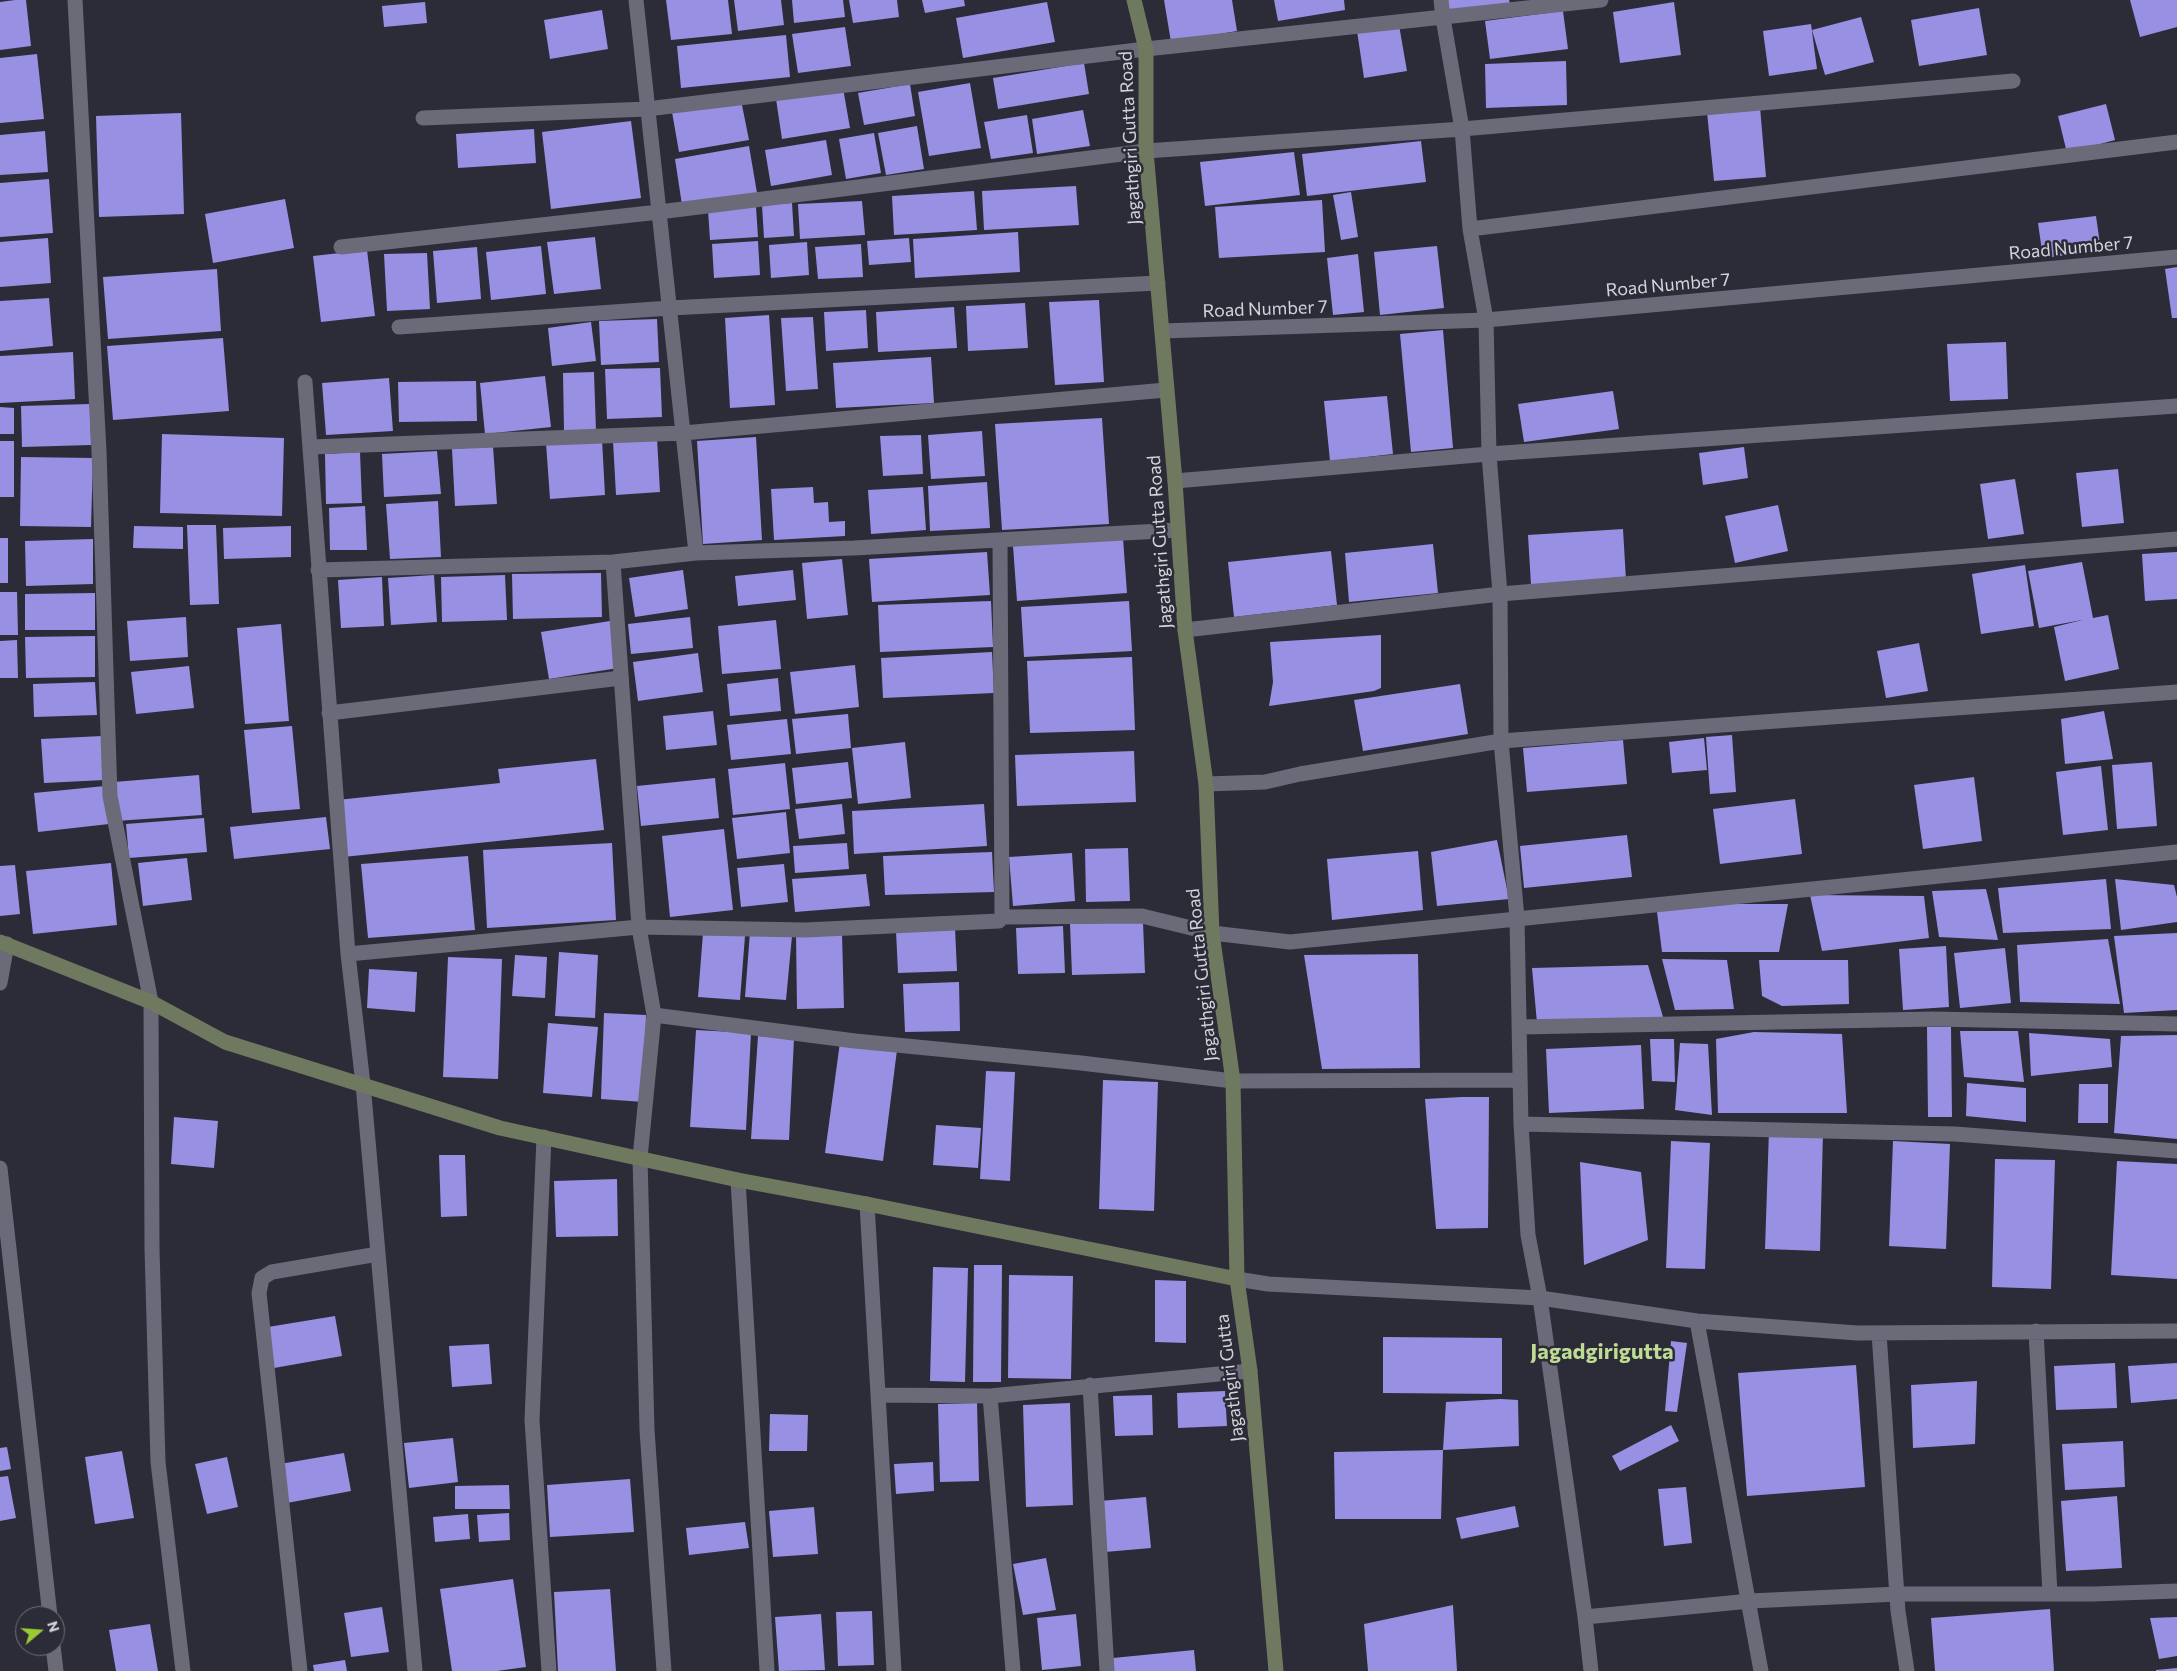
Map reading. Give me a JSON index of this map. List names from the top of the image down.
{
  "streets": {
    "street": ["Jagathgiri Gutta Road", "Road Number 7", "Jagathgiri Gutta"]
  },
  "crossings": [
    ["Jagathgiri Gutta Road", "Road Number 7"],
    ["Jagathgiri Gutta Road", "Jagathgiri Gutta"]
  ],
  "districts": ["Jagadgirigutta"],
  "north": "right"
}
